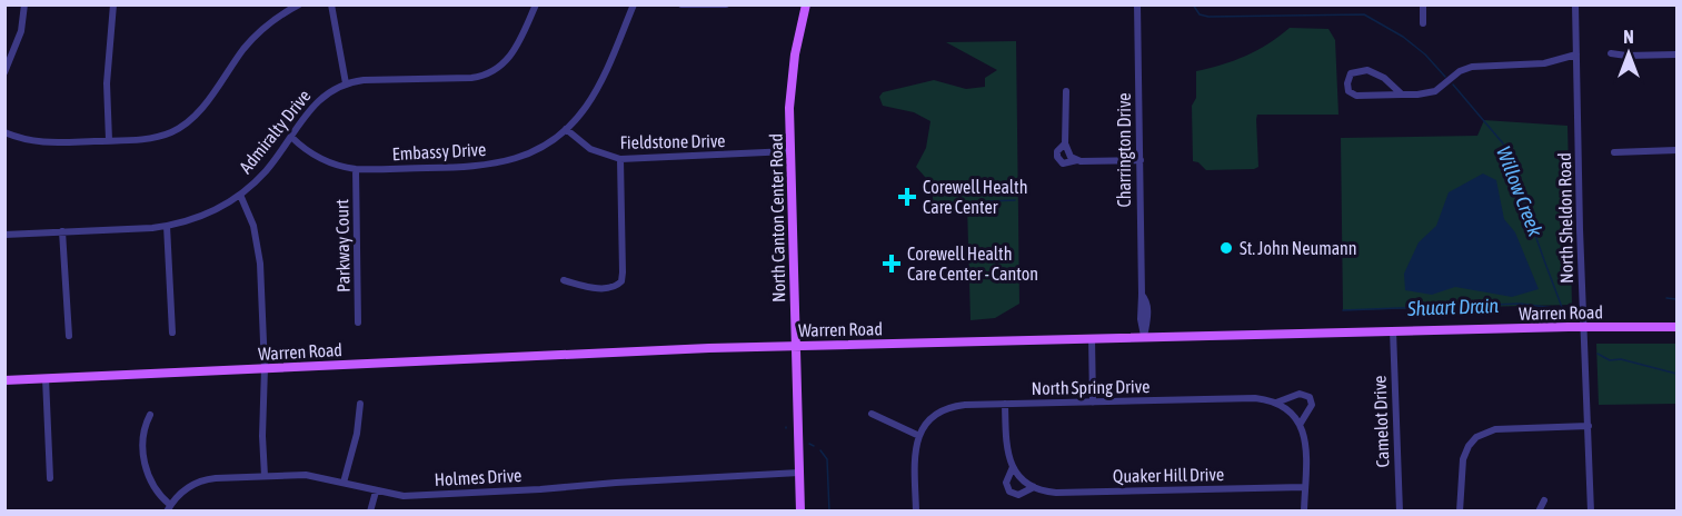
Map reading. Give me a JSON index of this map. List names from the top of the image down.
{
  "streets": {
    "main road": ["North Canton Center Road", "Warren Road"],
    "street": [
      "Admiralty Drive",
      "Fieldstone Drive",
      "Charrington Drive",
      "Embassy Drive",
      "North Sheldon Road",
      "Parkway Court",
      "North Spring Drive",
      "Camelot Drive",
      "Quaker Hill Drive",
      "Holmes Drive"
    ]
  },
  "crossings": [
    ["Admiralty Drive", "Embassy Drive"],
    ["Fieldstone Drive", "Embassy Drive"],
    ["Fieldstone Drive", "North Canton Center Road"],
    ["Charrington Drive", "Warren Road"],
    ["Embassy Drive", "Parkway Court"],
    ["North Canton Center Road", "Warren Road"],
    ["North Canton Center Road", "Holmes Drive"],
    ["North Sheldon Road", "Warren Road"],
    ["Warren Road", "Camelot Drive"],
    ["North Spring Drive", "Quaker Hill Drive"]
  ],
  "water": ["Willow Creek", "Shuart Drain"],
  "places": {
    "health": ["Corewell Health Care Center", "Corewell Health Care Center - Canton"],
    "other": ["St. John Neumann"]
  },
  "north": "top"
}
